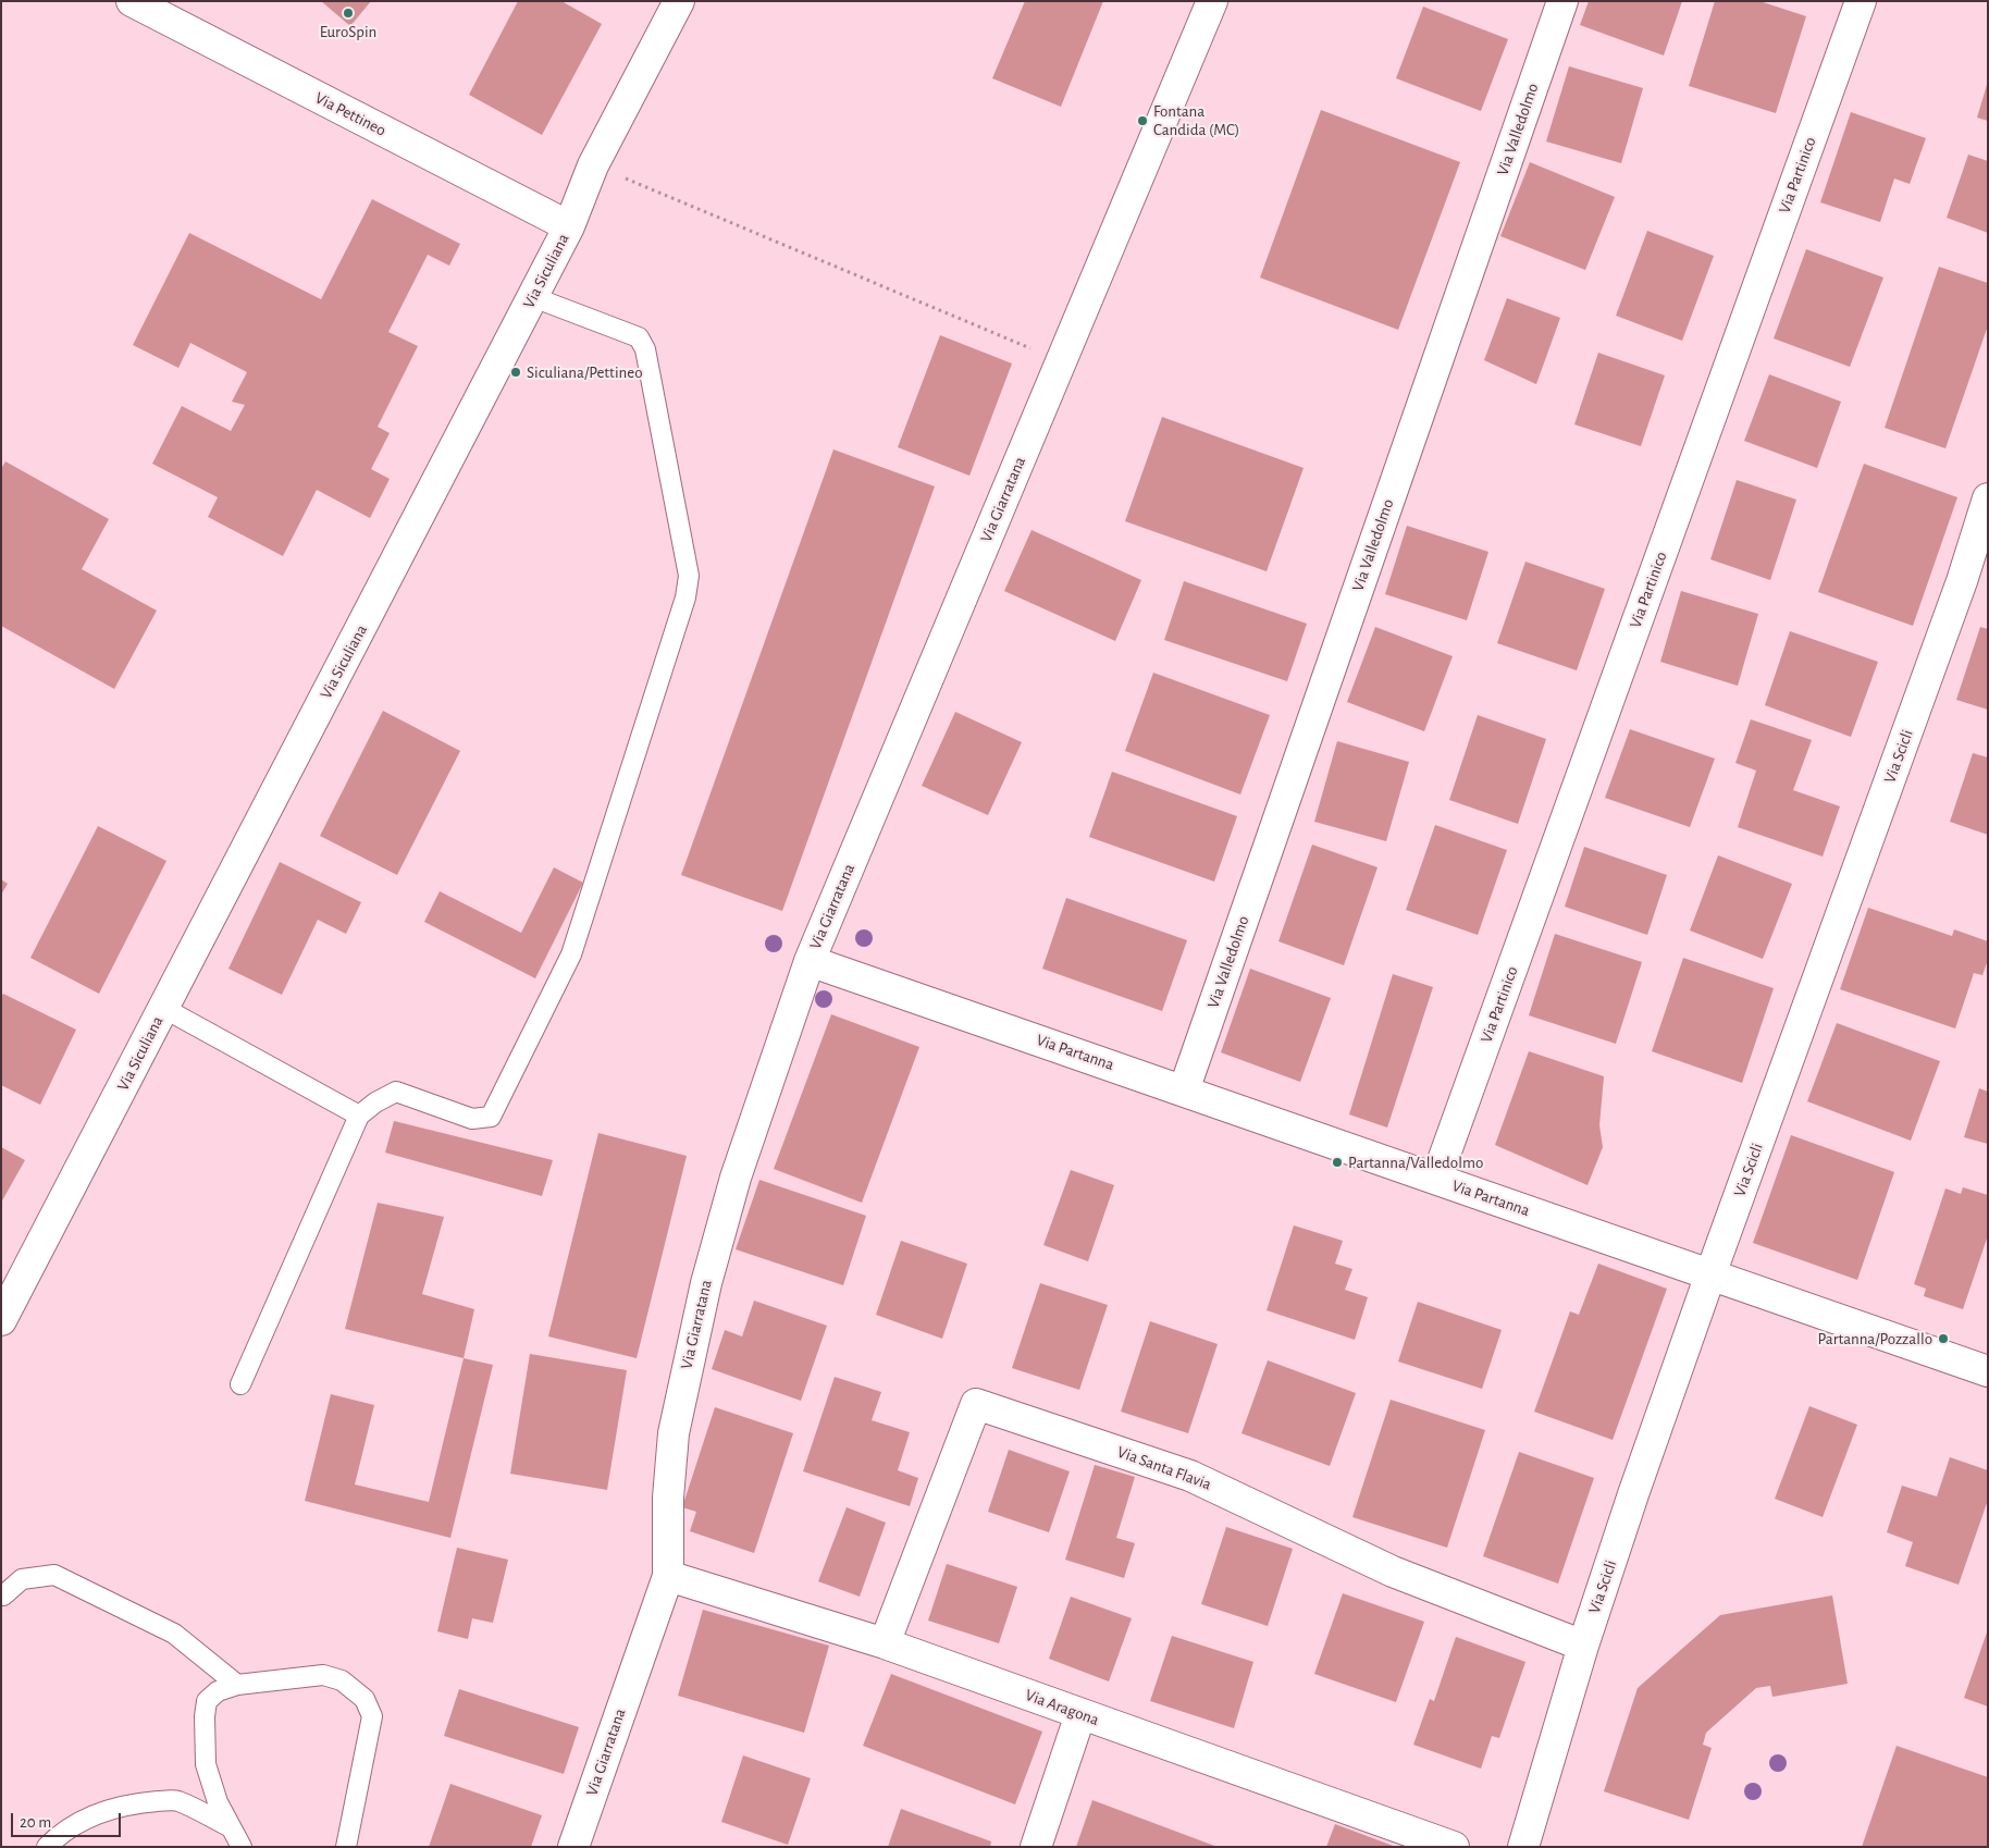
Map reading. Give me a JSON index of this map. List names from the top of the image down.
{
  "streets": {
    "street": [
      "Via Pettineo",
      "Via Valledolmo",
      "Via Partinico",
      "Via Siculiana",
      "Via Giarratana",
      "Via Scicli",
      "Via Partanna",
      "Via Santa Flavia",
      "Via Aragona"
    ]
  },
  "crossings": [
    ["Via Pettineo", "Via Siculiana"],
    ["Via Valledolmo", "Via Partanna"],
    ["Via Partinico", "Via Partanna"],
    ["Via Giarratana", "Via Partanna"],
    ["Via Giarratana", "Via Aragona"],
    ["Via Scicli", "Via Partanna"],
    ["Via Scicli", "Via Santa Flavia"],
    ["Via Santa Flavia", "Via Aragona"]
  ],
  "places": [
    "EuroSpin",
    "Fontana Candida (MC)",
    "Siculiana/Pettineo",
    "Partanna/Valledolmo",
    "Partanna/Pozzallo"
  ],
  "scale_bar": "20 m"
}
